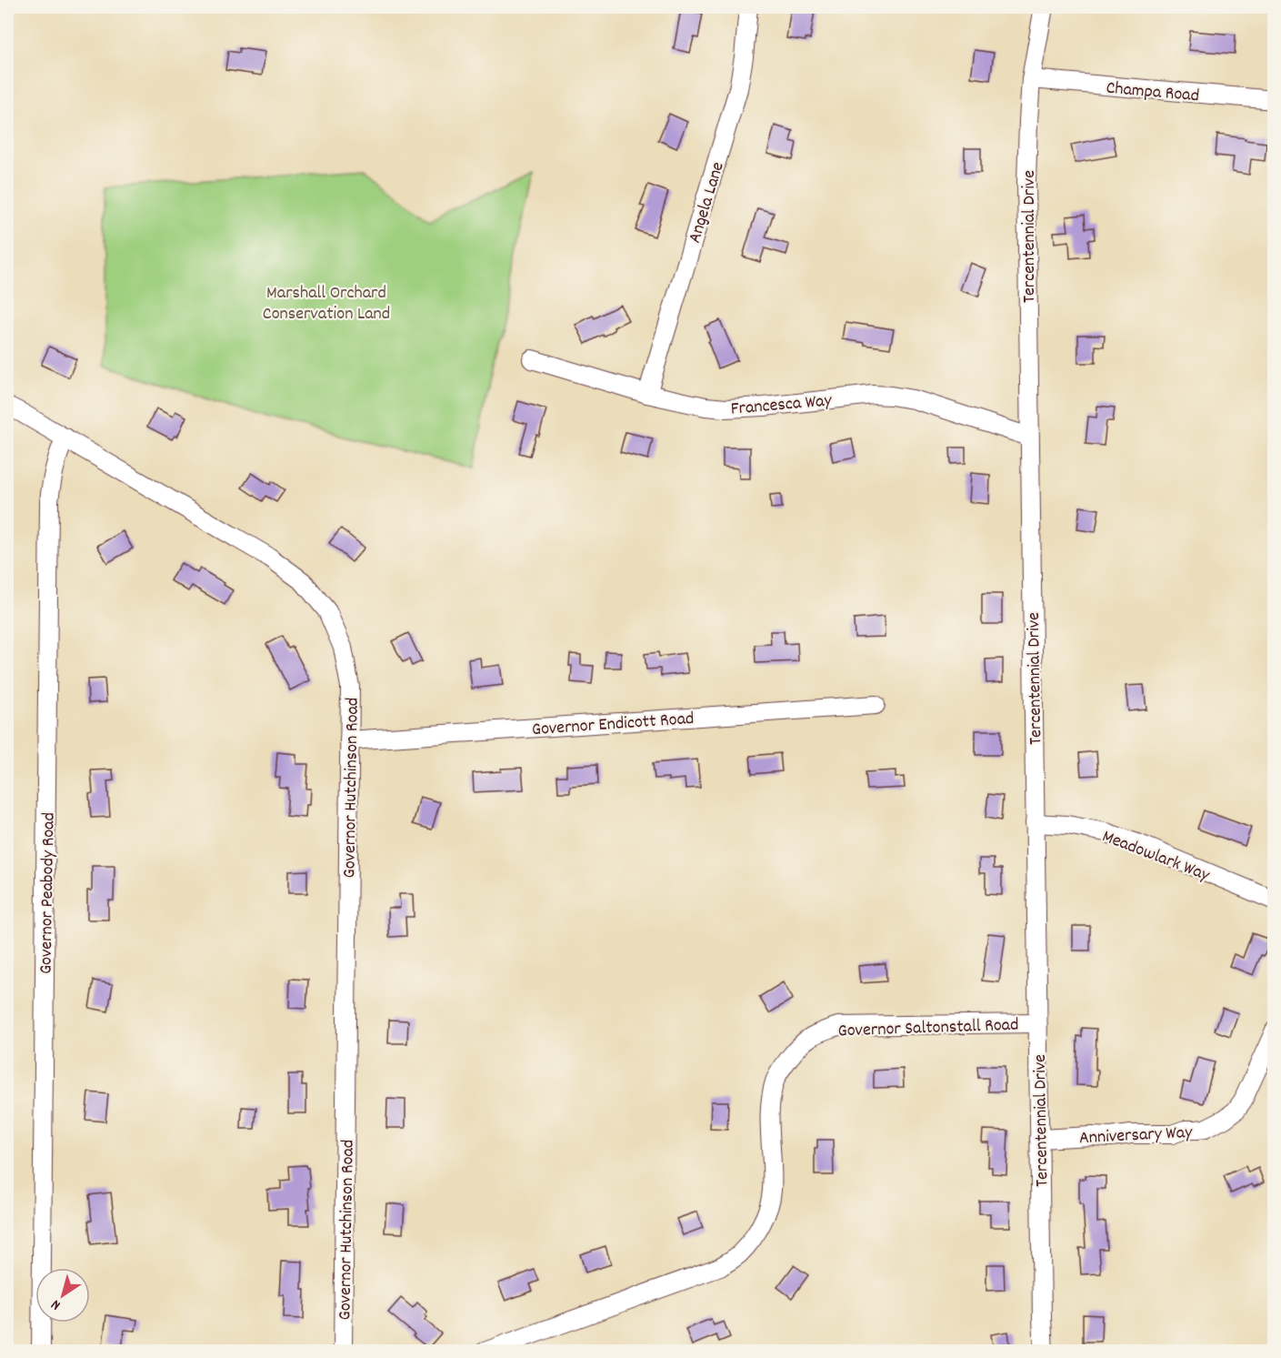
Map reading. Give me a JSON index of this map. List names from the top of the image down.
{
  "streets": {
    "street": [
      "Champa Road",
      "Angela Lane",
      "Tercentennial Drive",
      "Francesca Way",
      "Governor Endicott Road",
      "Governor Hutchinson Road",
      "Meadowlark Way",
      "Governor Peabody Road",
      "Governor Saltonstall Road",
      "Anniversary Way"
    ]
  },
  "crossings": [
    ["Champa Road", "Tercentennial Drive"],
    ["Angela Lane", "Francesca Way"],
    ["Tercentennial Drive", "Francesca Way"],
    ["Tercentennial Drive", "Meadowlark Way"],
    ["Tercentennial Drive", "Governor Saltonstall Road"],
    ["Tercentennial Drive", "Anniversary Way"],
    ["Governor Endicott Road", "Governor Hutchinson Road"],
    ["Governor Hutchinson Road", "Governor Peabody Road"]
  ],
  "parks": ["Marshall Orchard Conservation Land"],
  "north": "bottom left"
}
